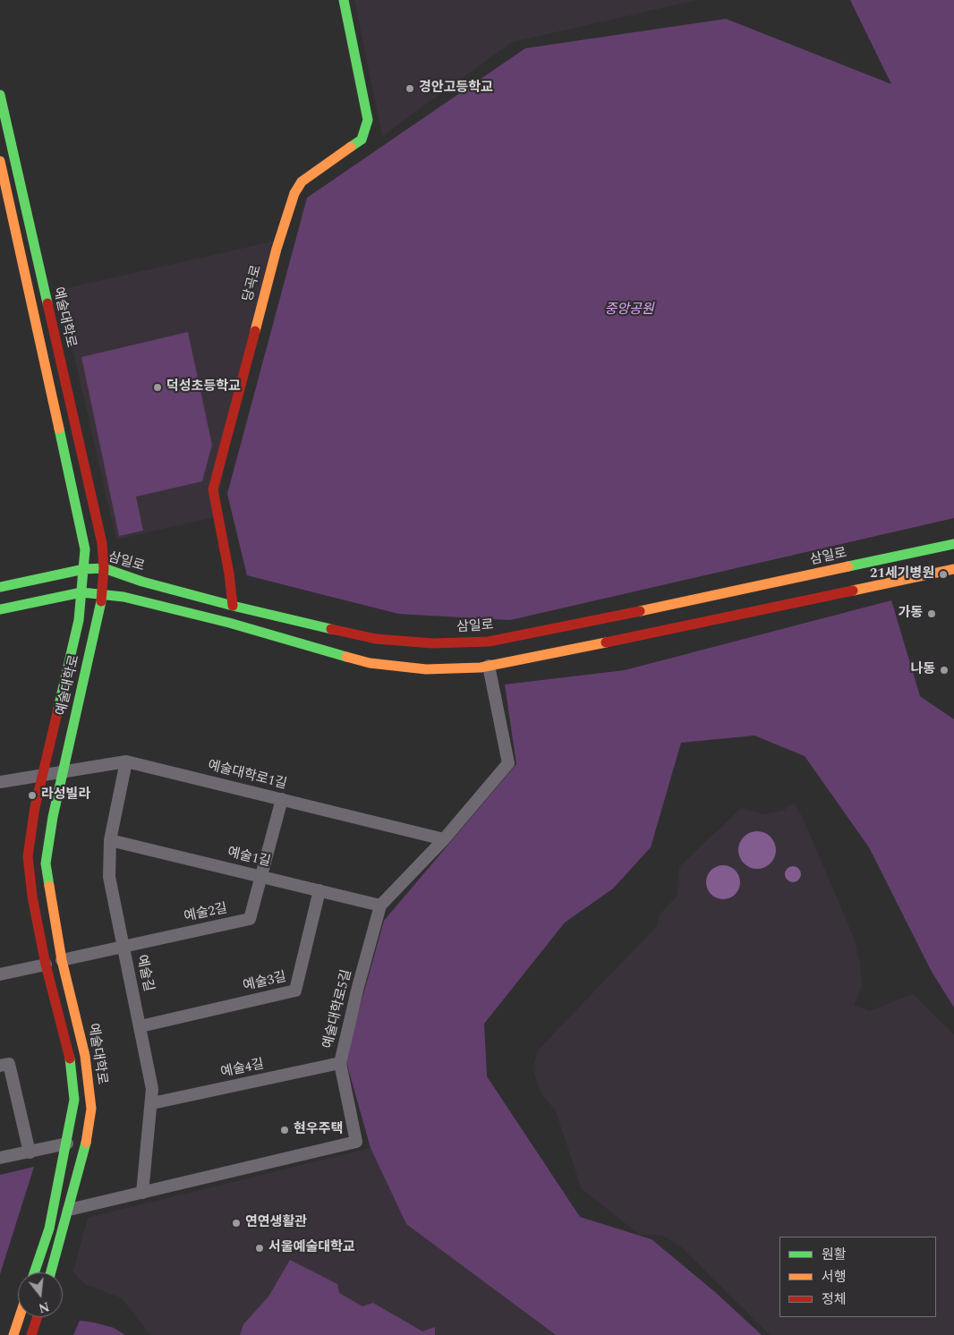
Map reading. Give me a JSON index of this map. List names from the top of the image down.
{
  "streets": {
    "street": [
      "당곡로",
      "예술대학로",
      "삼일로",
      "예술대학로1길",
      "예술1길",
      "예술2길",
      "예술길",
      "예술3길",
      "예술대학로5길",
      "예술4길"
    ]
  },
  "crossings": [
    ["당곡로", "삼일로"],
    ["예술대학로", "삼일로"],
    ["예술대학로", "예술대학로1길"],
    ["예술대학로", "예술대학로5길"],
    ["예술대학로1길", "예술길"],
    ["예술대학로1길", "예술대학로5길"],
    ["예술1길", "예술2길"],
    ["예술1길", "예술길"],
    ["예술1길", "예술3길"],
    ["예술1길", "예술대학로5길"],
    ["예술2길", "예술길"],
    ["예술길", "예술3길"],
    ["예술길", "예술대학로5길"],
    ["예술길", "예술4길"],
    ["예술대학로5길", "예술4길"]
  ],
  "parks": ["중앙공원"],
  "places": [
    "경안고등학교",
    "덕성초등학교",
    "21세기병원",
    "가동",
    "나동",
    "라성빌라",
    "현우주택",
    "연연생활관",
    "서울예술대학교"
  ],
  "legend": ["원활", "서행", "정체"],
  "north": "bottom"
}
